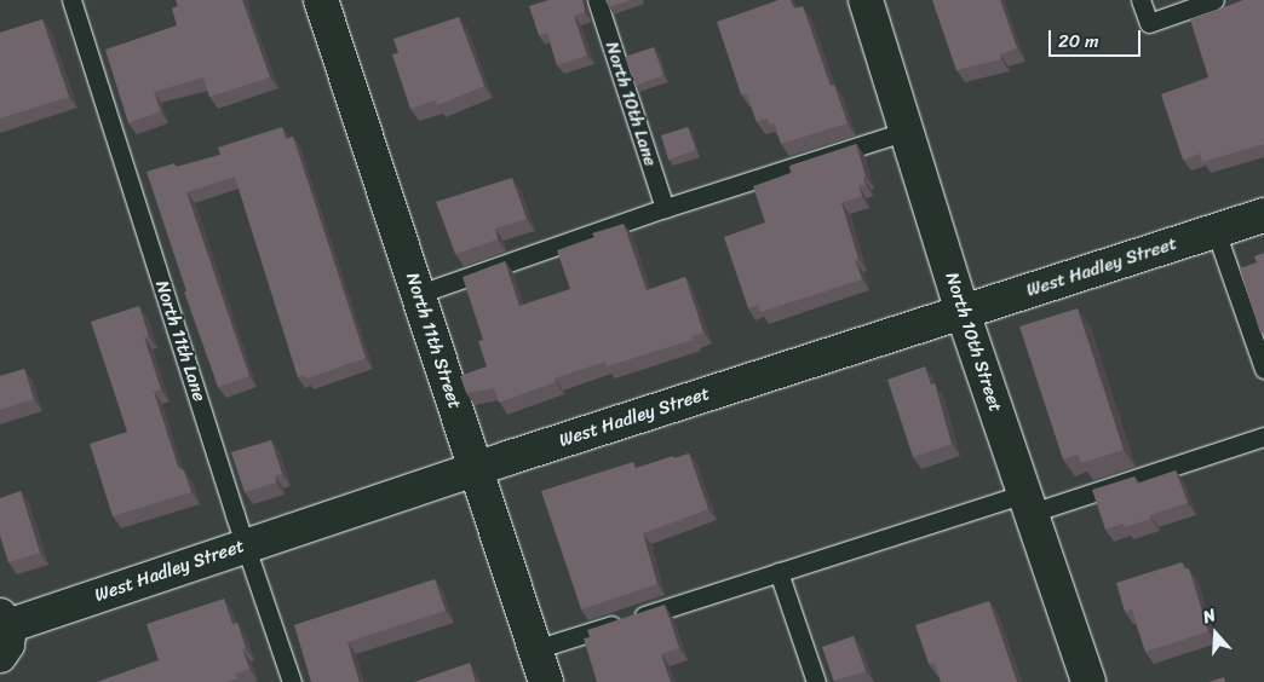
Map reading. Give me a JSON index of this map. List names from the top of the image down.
{
  "streets": {
    "street": ["West Hadley Street", "North 11th Street", "North 10th Street"],
    "lane": ["North 10th Lane", "North 11th Lane"]
  },
  "crossings": [
    ["West Hadley Street", "North 11th Lane"],
    ["West Hadley Street", "North 11th Street"],
    ["West Hadley Street", "North 10th Street"]
  ],
  "scale_bar": "20 m",
  "north": "top"
}
